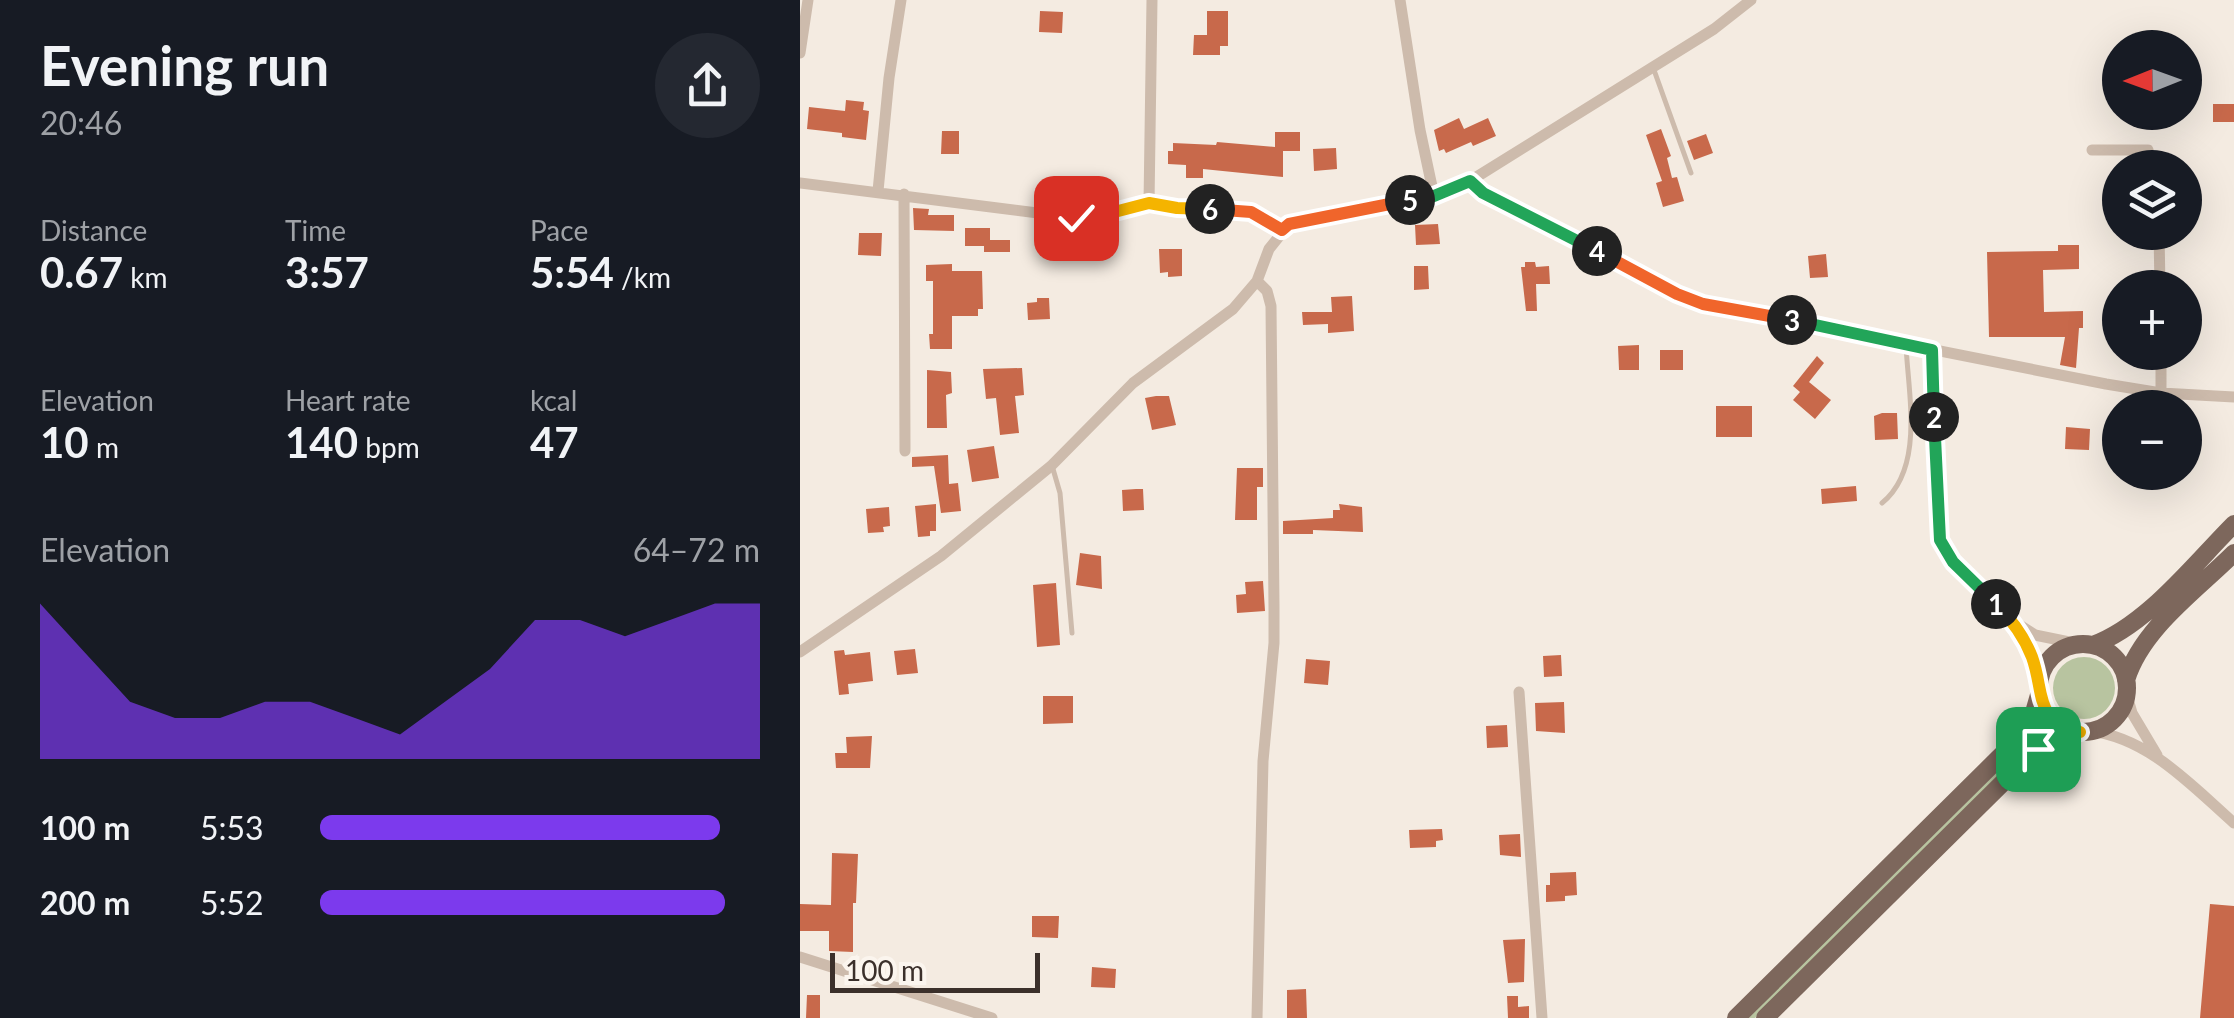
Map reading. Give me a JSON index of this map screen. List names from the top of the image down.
{
  "scale_bar": "100 m",
  "north": "left",
  "page": {
    "heading": ["Evening run", "20:46"],
    "map_buttons": ["+", "−"],
    "stats": [
      ["Distance", "0.67 km"],
      ["Time", "3:57"],
      ["Pace", "5:54 /km"],
      ["Elevation", "10 m"],
      ["Heart rate", "140 bpm"],
      ["kcal", "47"]
    ],
    "pins": [
      "5",
      "6",
      "4",
      "3",
      "2",
      "1"
    ],
    "chart": ["Elevation", "64–72 m"],
    "list": [
      {
        "name": "100 m",
        "note": "5:53"
      },
      {
        "name": "200 m",
        "note": "5:52"
      }
    ],
    "scale": "100 m"
  }
}
